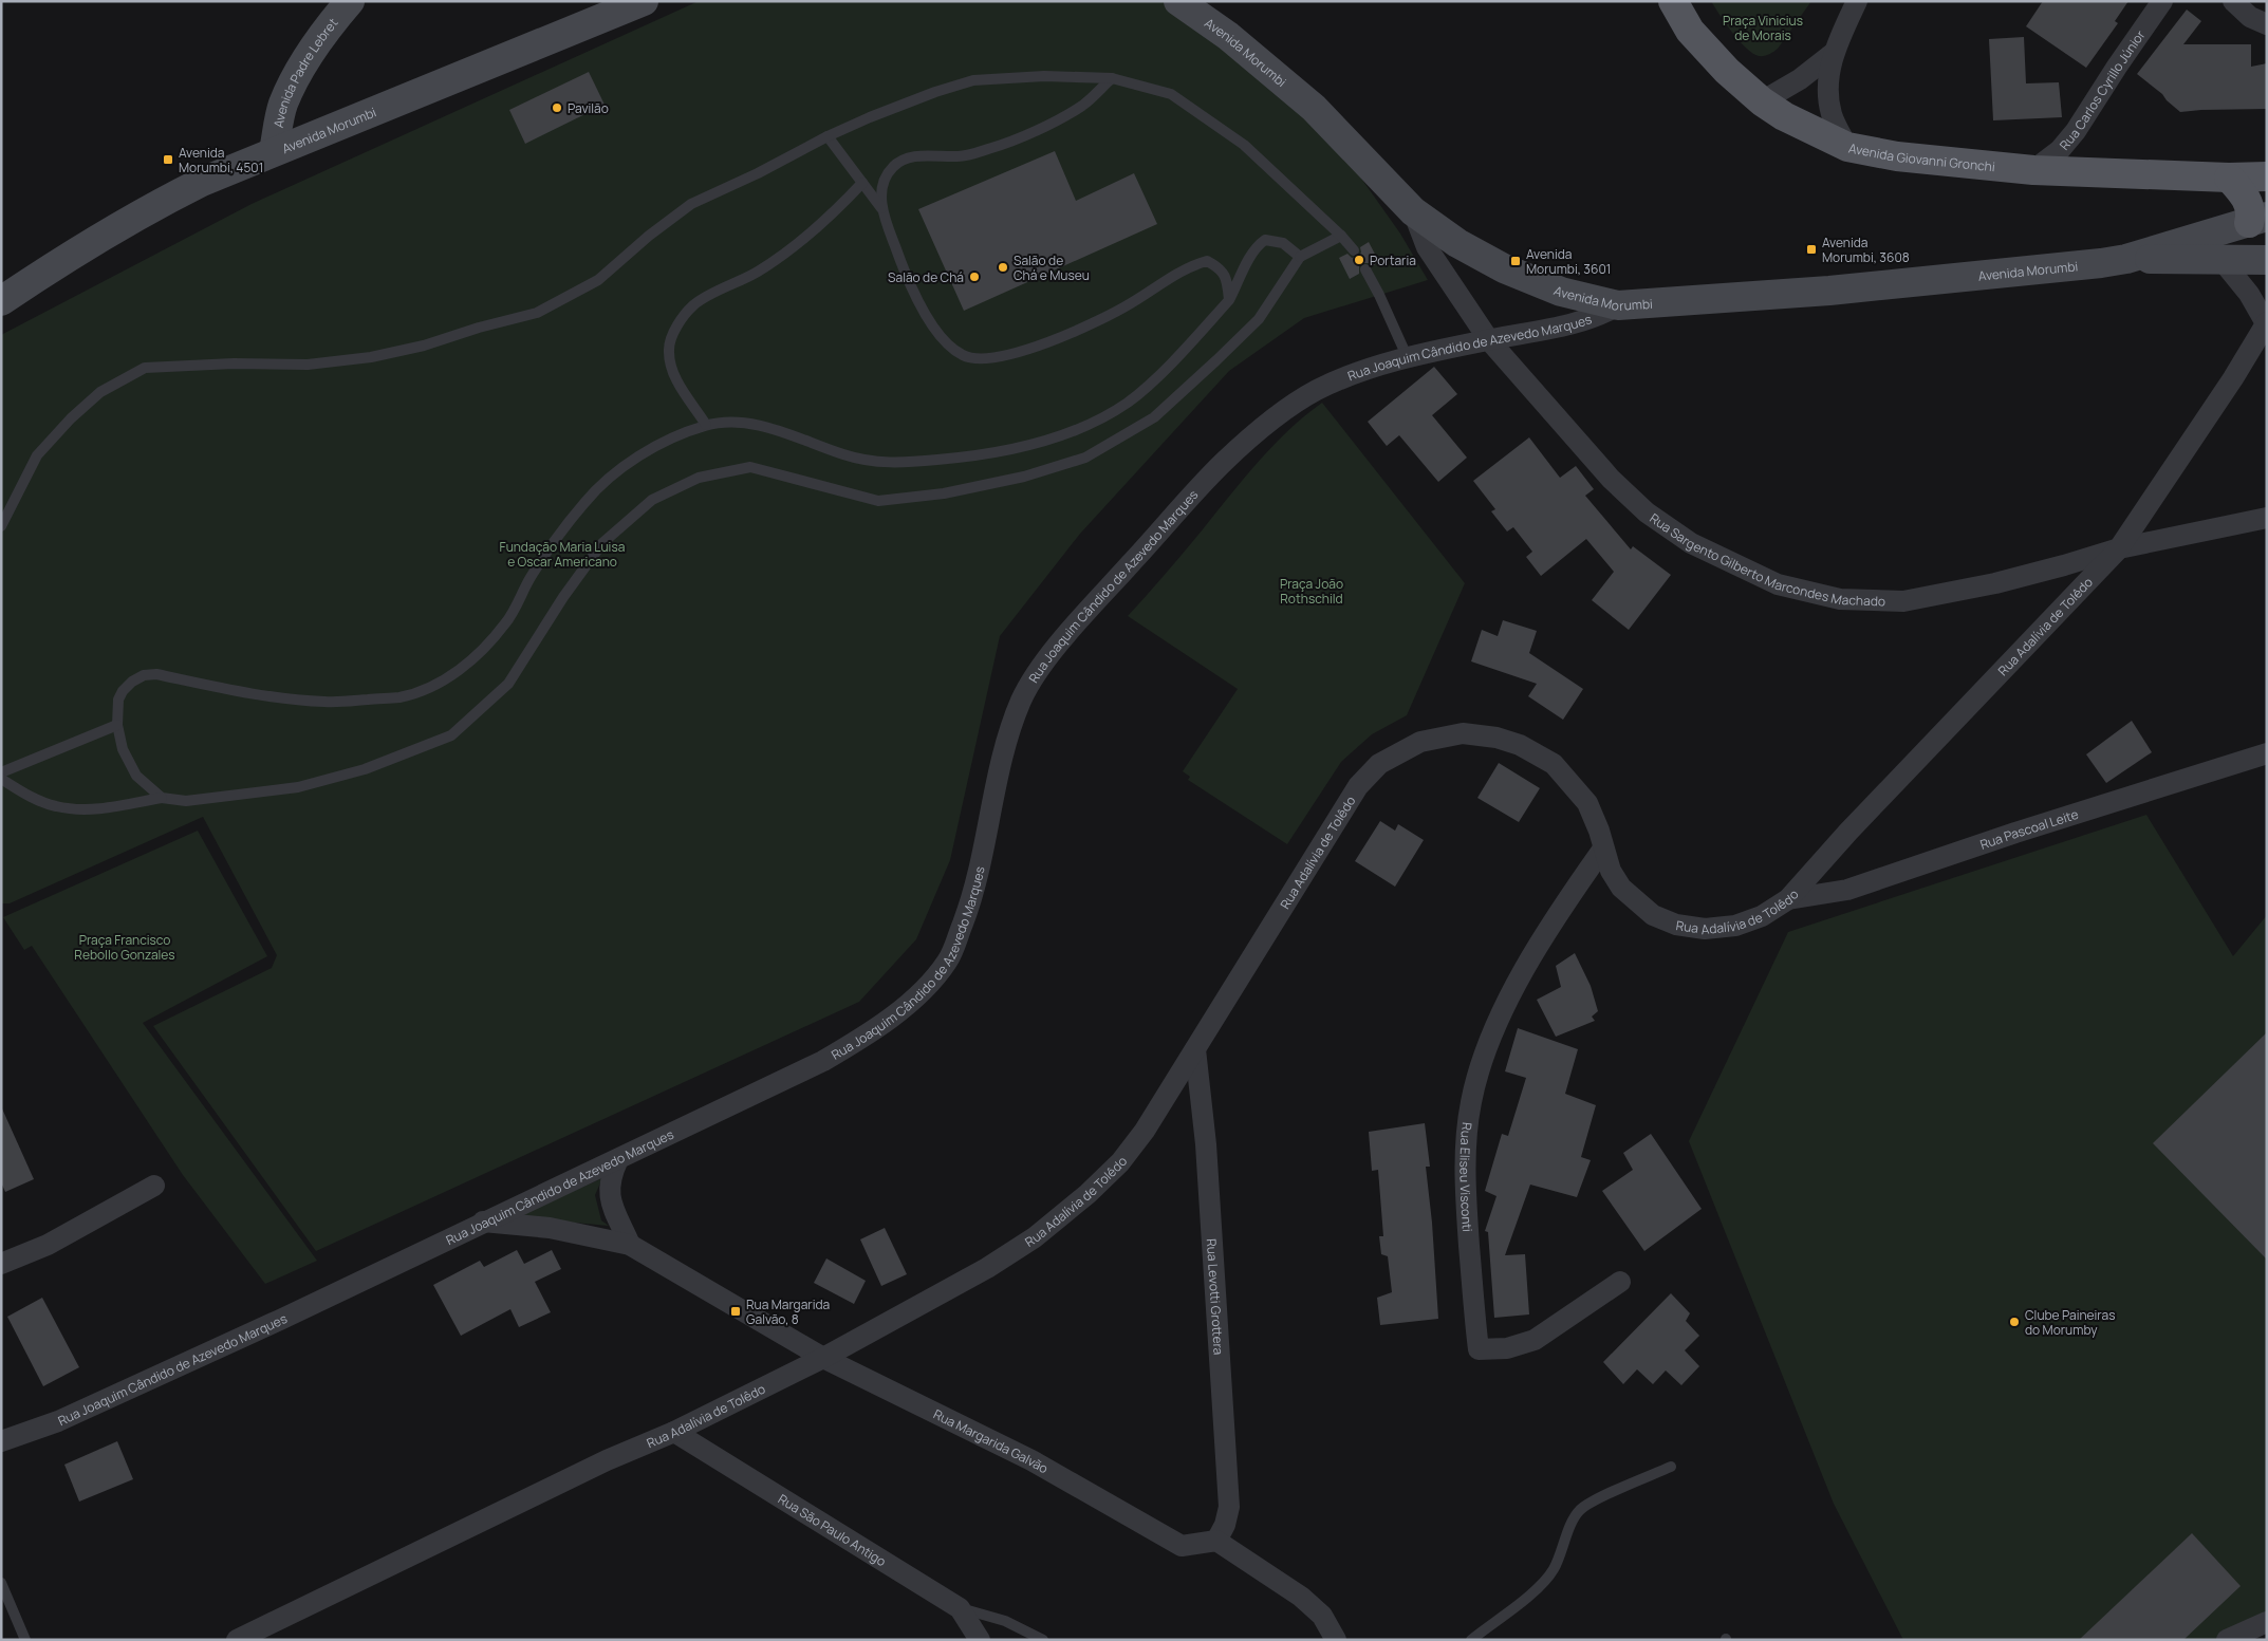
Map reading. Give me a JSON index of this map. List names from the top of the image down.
{
  "streets": {
    "main road": ["Avenida Morumbi", "Avenida Padre Lebret", "Avenida Giovanni Gronchi"],
    "street": [
      "Rua Carlos Cyrillo Júnior",
      "Rua Joaquim Cândido de Azevedo Marques",
      "Rua Sargento Gilberto Marcondes Machado",
      "Rua Adalívia de Tolêdo",
      "Rua Pascoal Leite",
      "Rua Eliseu Visconti",
      "Rua Levotti Grottera",
      "Rua Margarida Galvão",
      "Rua São Paulo Antigo"
    ]
  },
  "crossings": [
    ["Avenida Morumbi", "Avenida Padre Lebret"],
    ["Avenida Morumbi", "Rua Joaquim Cândido de Azevedo Marques"],
    ["Avenida Morumbi", "Rua Sargento Gilberto Marcondes Machado"],
    ["Avenida Morumbi", "Rua Adalívia de Tolêdo"],
    ["Rua Carlos Cyrillo Júnior", "Avenida Giovanni Gronchi"],
    ["Rua Joaquim Cândido de Azevedo Marques", "Rua Sargento Gilberto Marcondes Machado"],
    ["Rua Joaquim Cândido de Azevedo Marques", "Rua Margarida Galvão"],
    ["Rua Sargento Gilberto Marcondes Machado", "Rua Adalívia de Tolêdo"],
    ["Rua Adalívia de Tolêdo", "Rua Pascoal Leite"],
    ["Rua Adalívia de Tolêdo", "Rua Eliseu Visconti"],
    ["Rua Adalívia de Tolêdo", "Rua Levotti Grottera"],
    ["Rua Adalívia de Tolêdo", "Rua Margarida Galvão"],
    ["Rua Adalívia de Tolêdo", "Rua São Paulo Antigo"],
    ["Rua Levotti Grottera", "Rua Margarida Galvão"]
  ],
  "parks": [
    "Praça Vinicius de Morais",
    "Fundação Maria Luisa e Oscar Americano",
    "Praça João Rothschild",
    "Praça Francisco Rebollo Gonzales"
  ],
  "places": {
    "other": [
      "Pavilão",
      "Portaria",
      "Salão de Chá e Museu",
      "Salão de Chá",
      "Clube Paineiras do Morumby"
    ],
    "transit": [
      "Avenida Morumbi, 4501",
      "Avenida Morumbi, 3608",
      "Avenida Morumbi, 3601",
      "Rua Margarida Galvão, 8"
    ]
  }
}
